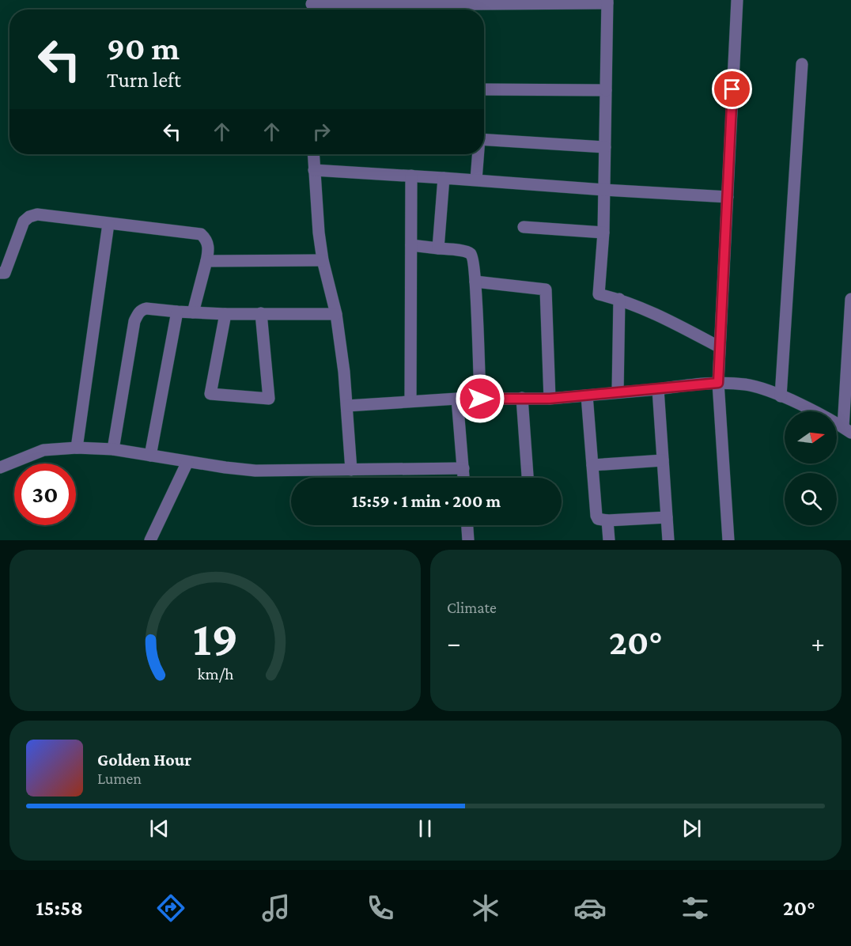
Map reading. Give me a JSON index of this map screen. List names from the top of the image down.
{
  "north": "right",
  "page": {
    "turn": ["90 m", "Turn left"],
    "limit": "30",
    "trip": "15:59 · 1 min · 200 m",
    "tile": "Climate",
    "heat": ["−", "20°", "+"],
    "song": ["Golden Hour", "Lumen"],
    "tabs": ["15:58", "20°"],
    "gauge": ["19", "km/h"]
  }
}
